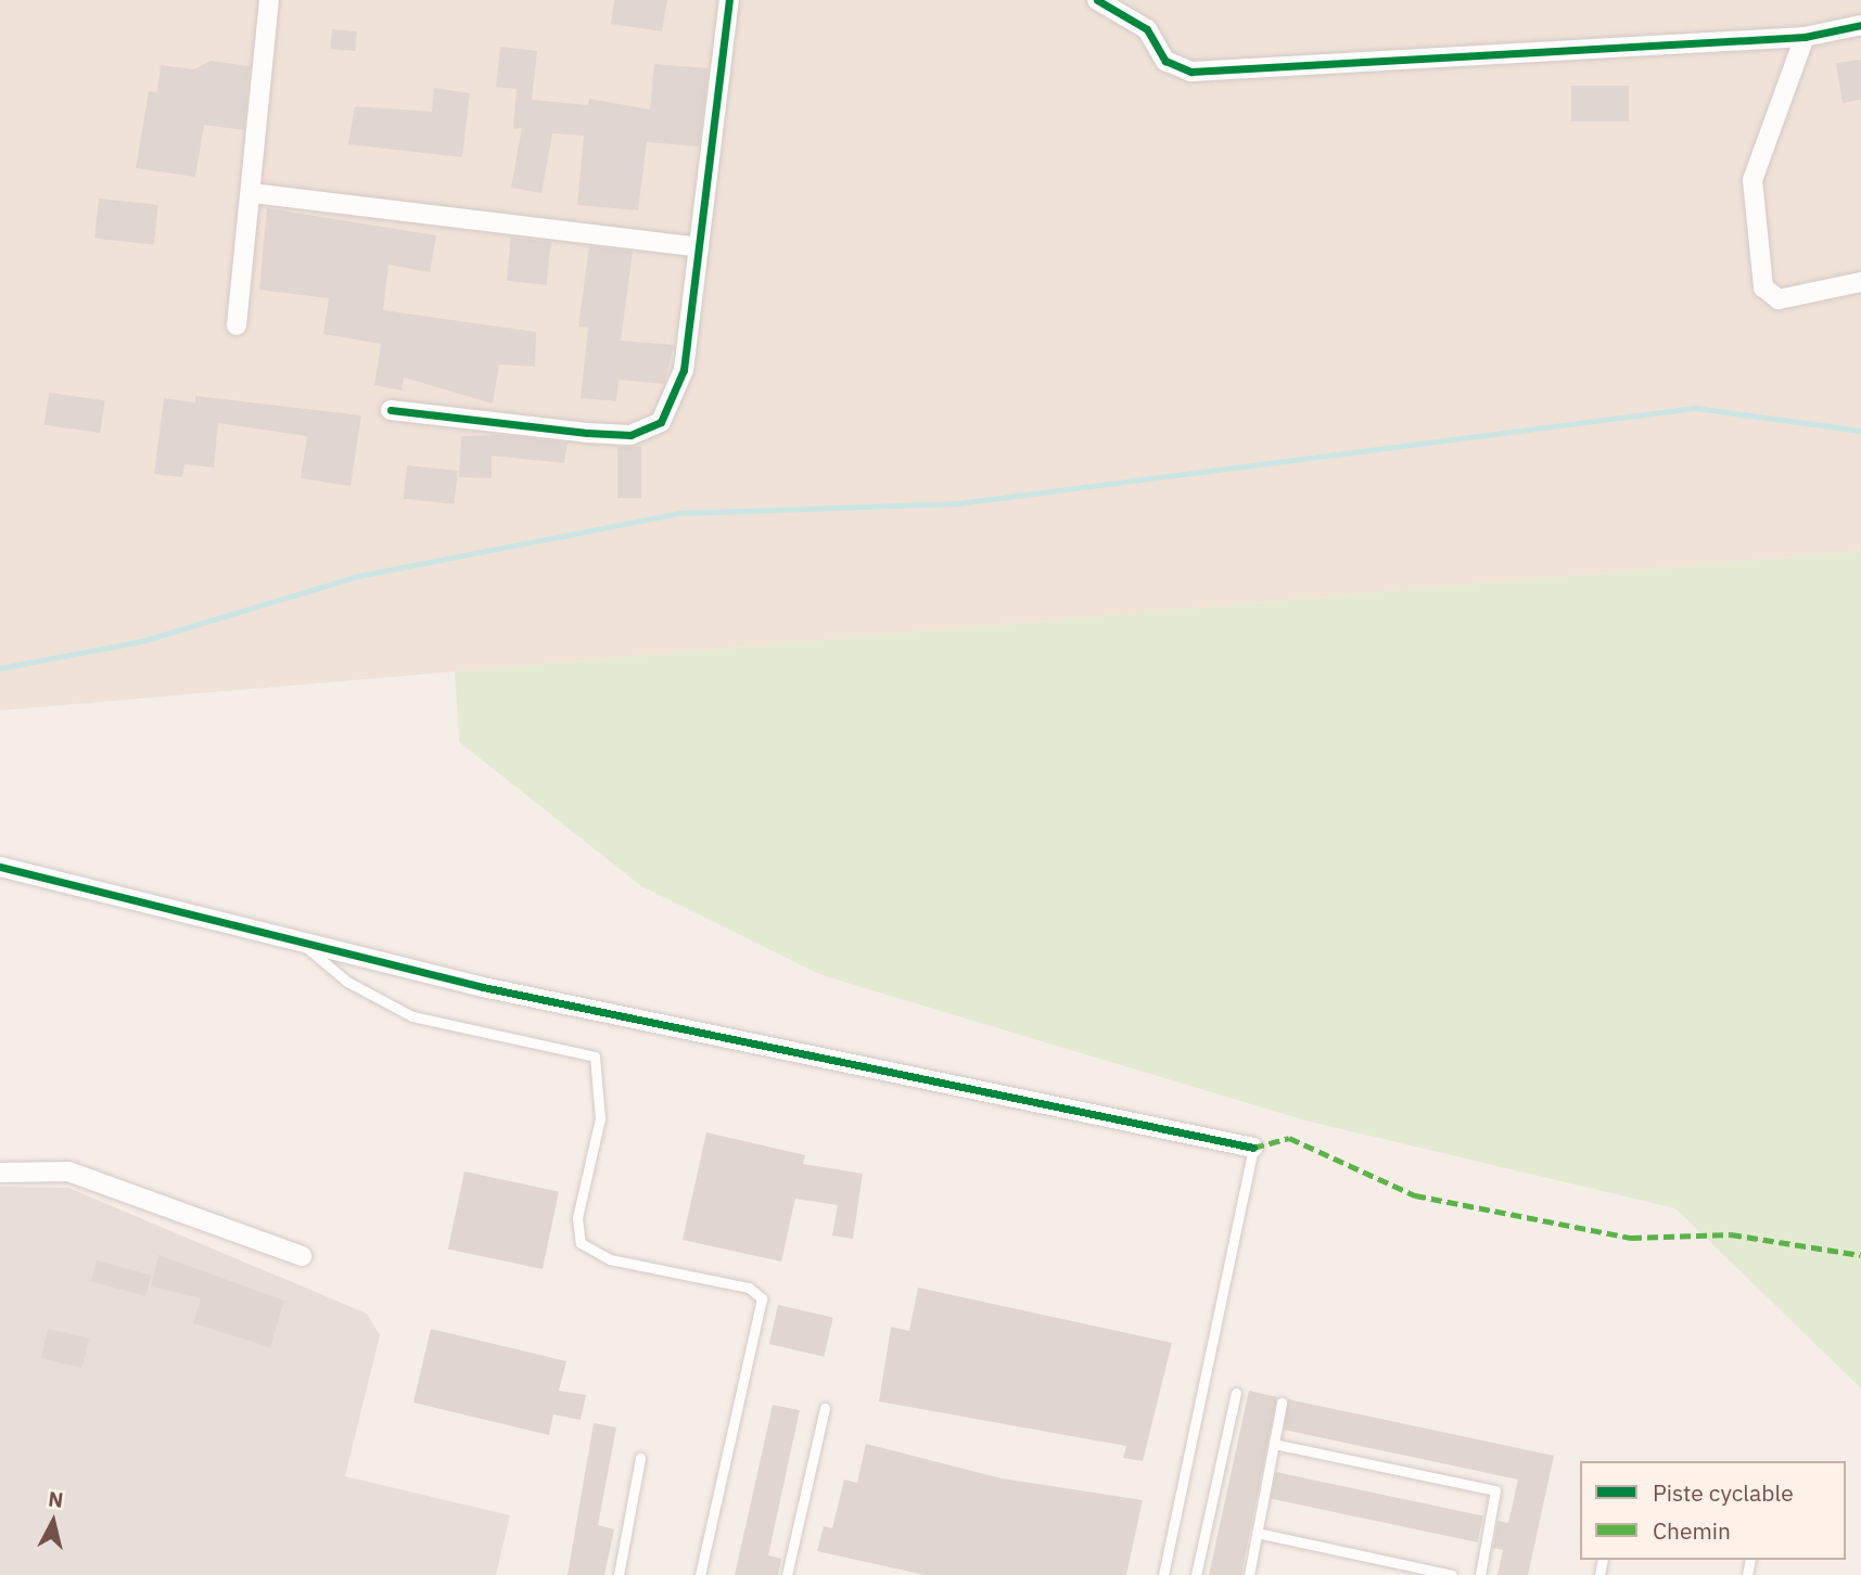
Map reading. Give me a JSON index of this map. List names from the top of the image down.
{
  "legend": ["Piste cyclable", "Chemin"],
  "north": "top"
}
